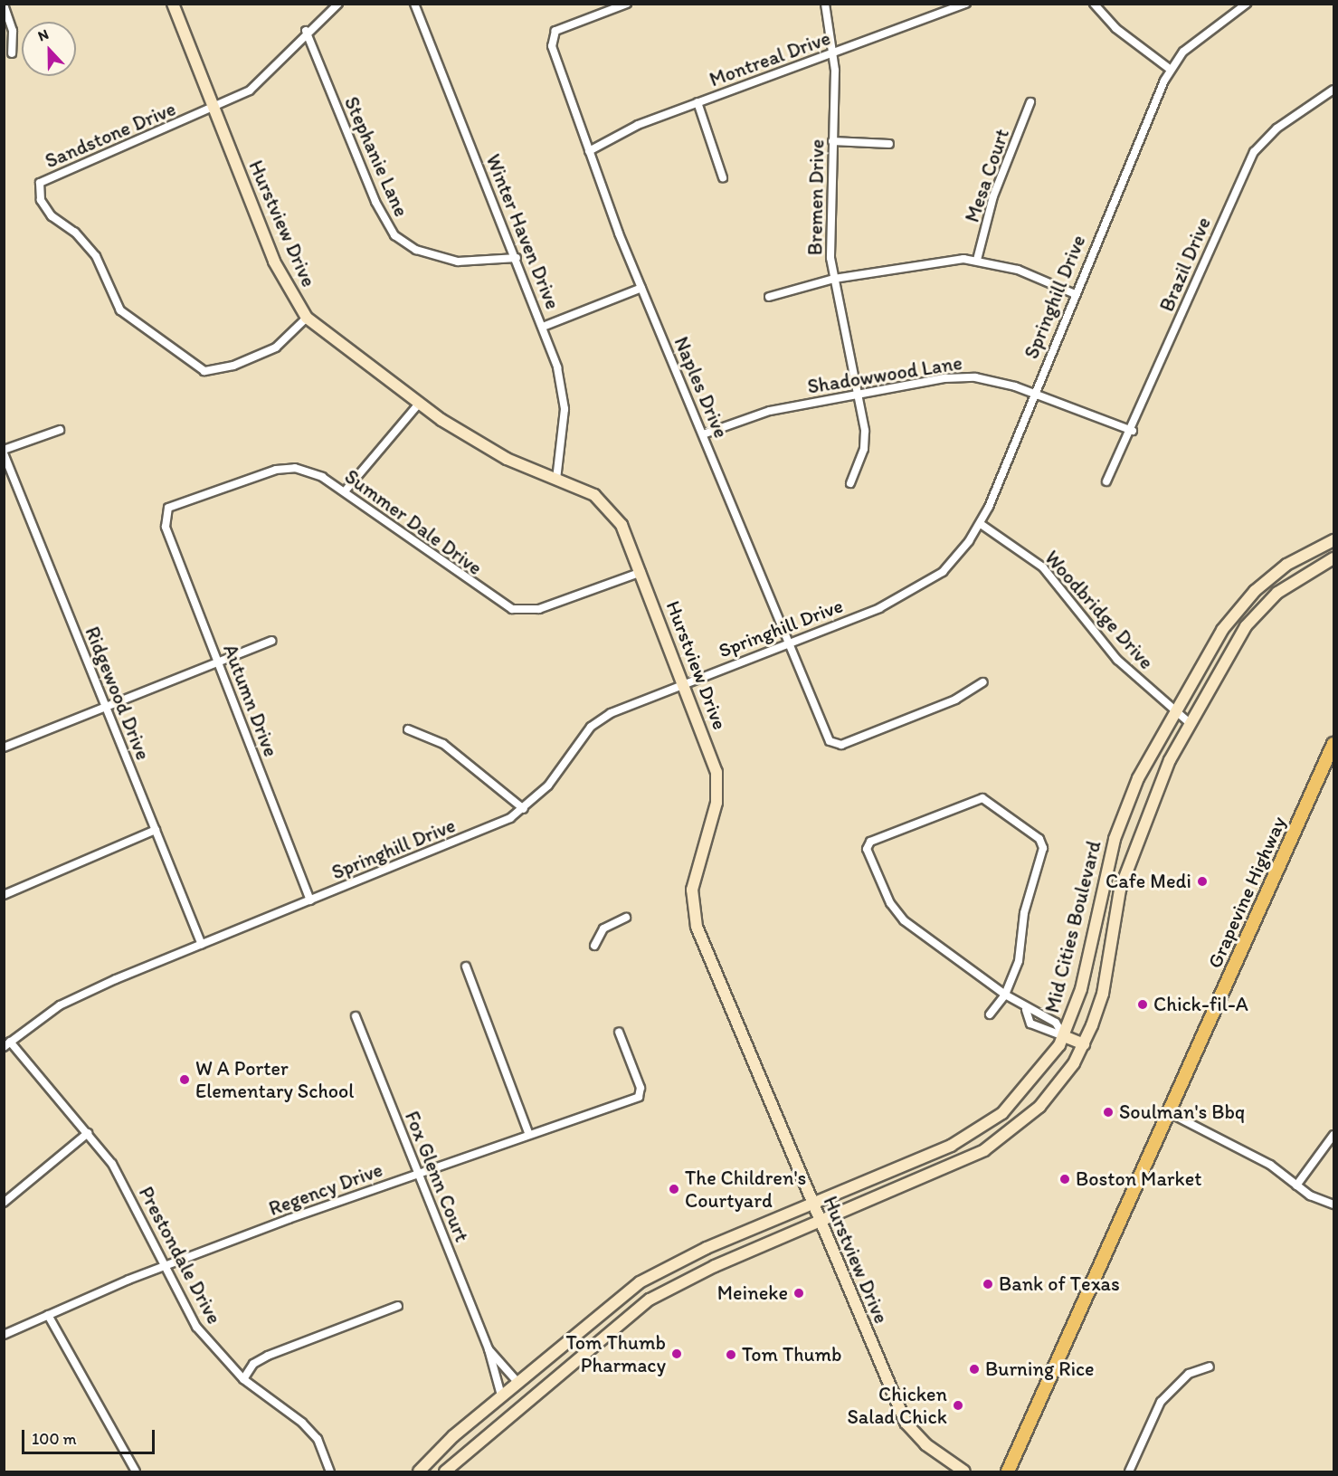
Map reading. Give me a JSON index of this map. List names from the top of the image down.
{
  "streets": {
    "main road": ["Hurstview Drive", "Grapevine Highway", "Mid Cities Boulevard"],
    "street": [
      "Montreal Drive",
      "Sandstone Drive",
      "Stephanie Lane",
      "Mesa Court",
      "Bremen Drive",
      "Winter Haven Drive",
      "Brazil Drive",
      "Springhill Drive",
      "Shadowwood Lane",
      "Naples Drive",
      "Summer Dale Drive",
      "Woodbridge Drive",
      "Ridgewood Drive",
      "Autumn Drive",
      "Fox Glenn Court",
      "Regency Drive",
      "Prestondale Drive"
    ]
  },
  "crossings": [
    ["Montreal Drive", "Bremen Drive"],
    ["Montreal Drive", "Naples Drive"],
    ["Sandstone Drive", "Hurstview Drive"],
    ["Stephanie Lane", "Winter Haven Drive"],
    ["Bremen Drive", "Shadowwood Lane"],
    ["Hurstview Drive", "Winter Haven Drive"],
    ["Hurstview Drive", "Springhill Drive"],
    ["Hurstview Drive", "Summer Dale Drive"],
    ["Hurstview Drive", "Mid Cities Boulevard"],
    ["Brazil Drive", "Shadowwood Lane"],
    ["Springhill Drive", "Shadowwood Lane"],
    ["Springhill Drive", "Naples Drive"],
    ["Springhill Drive", "Woodbridge Drive"],
    ["Springhill Drive", "Ridgewood Drive"],
    ["Springhill Drive", "Autumn Drive"],
    ["Springhill Drive", "Prestondale Drive"],
    ["Shadowwood Lane", "Naples Drive"],
    ["Summer Dale Drive", "Autumn Drive"],
    ["Woodbridge Drive", "Mid Cities Boulevard"],
    ["Mid Cities Boulevard", "Fox Glenn Court"],
    ["Fox Glenn Court", "Regency Drive"],
    ["Regency Drive", "Prestondale Drive"]
  ],
  "places": [
    "Cafe Medi",
    "Chick-fil-A",
    "W A Porter Elementary School",
    "Soulman's Bbq",
    "Boston Market",
    "The Children's Courtyard",
    "Bank of Texas",
    "Meineke",
    "Tom Thumb Pharmacy",
    "Tom Thumb",
    "Burning Rice",
    "Chicken Salad Chick"
  ],
  "scale_bar": "100 m",
  "north": "top"
}
